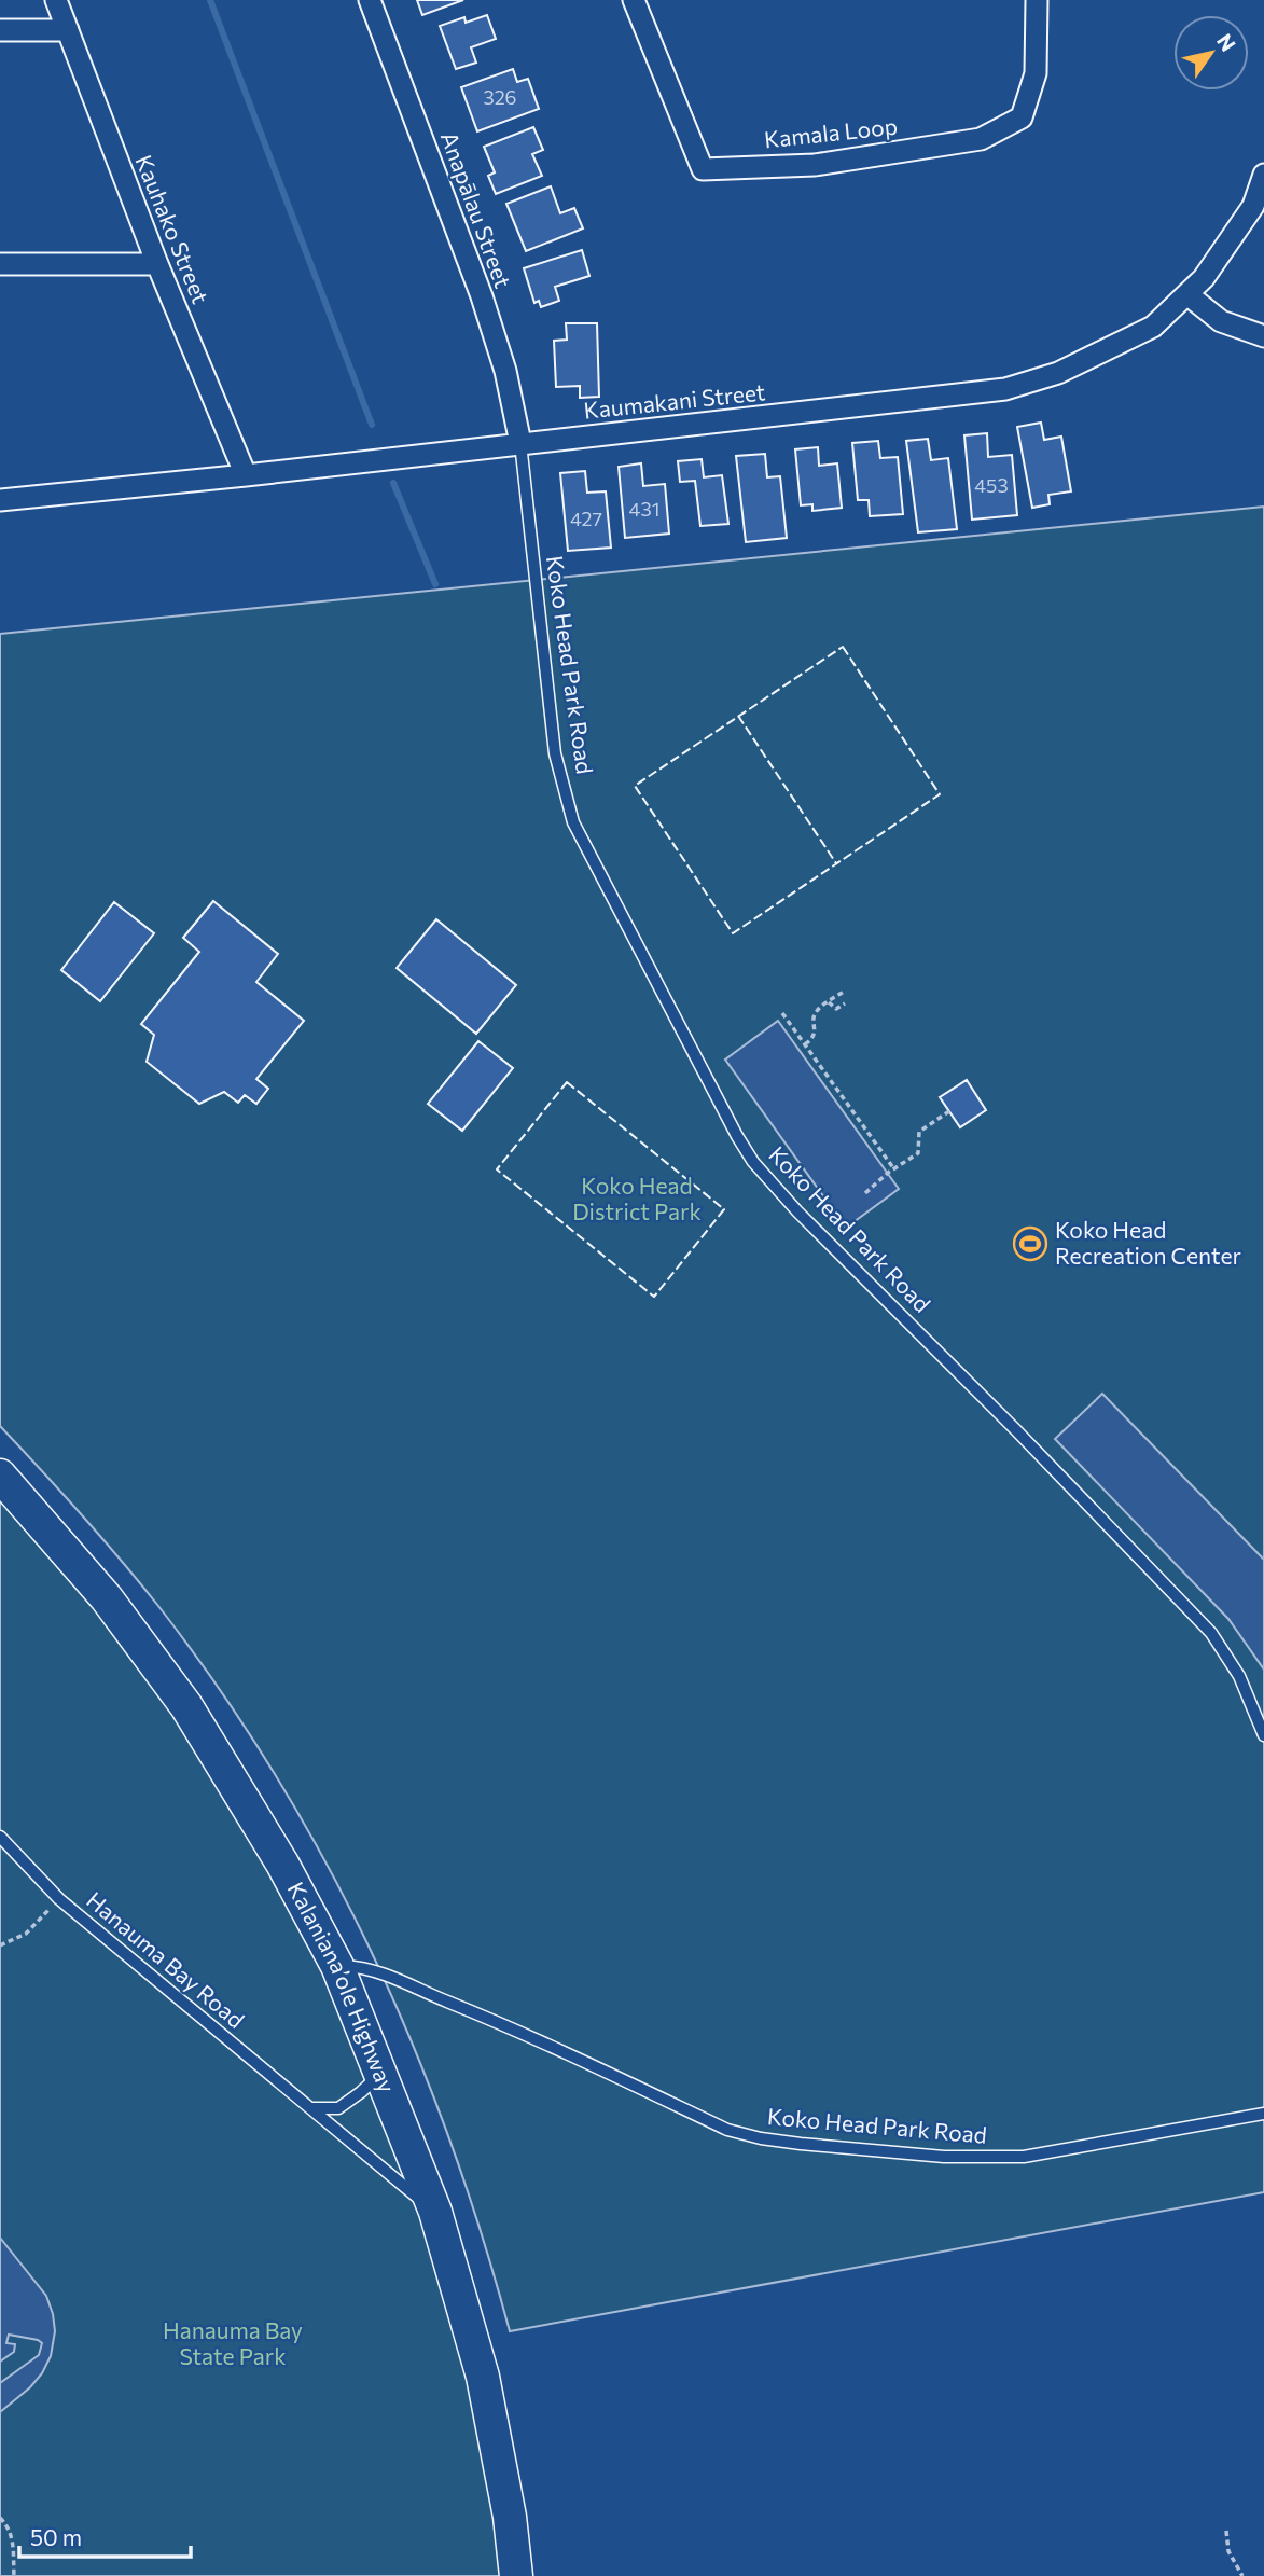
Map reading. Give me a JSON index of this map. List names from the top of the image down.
{
  "streets": {
    "main road": ["Kalaniana’ole Highway"],
    "street": [
      "Kamala Loop",
      "Anapālau Street",
      "Kauhako Street",
      "Kaumakani Street"
    ],
    "lane": ["Koko Head Park Road", "Hanauma Bay Road"]
  },
  "crossings": [
    ["Anapālau Street", "Kaumakani Street"],
    ["Anapālau Street", "Koko Head Park Road"],
    ["Kauhako Street", "Kaumakani Street"],
    ["Kaumakani Street", "Koko Head Park Road"],
    ["Koko Head Park Road", "Kalaniana’ole Highway"],
    ["Hanauma Bay Road", "Kalaniana’ole Highway"]
  ],
  "parks": ["Koko Head District Park", "Hanauma Bay State Park"],
  "places": {
    "sports": ["Koko Head Recreation Center"]
  },
  "house_numbers": [
    "326",
    "453",
    "431",
    "427"
  ],
  "scale_bar": "50 m",
  "north": "top right"
}
